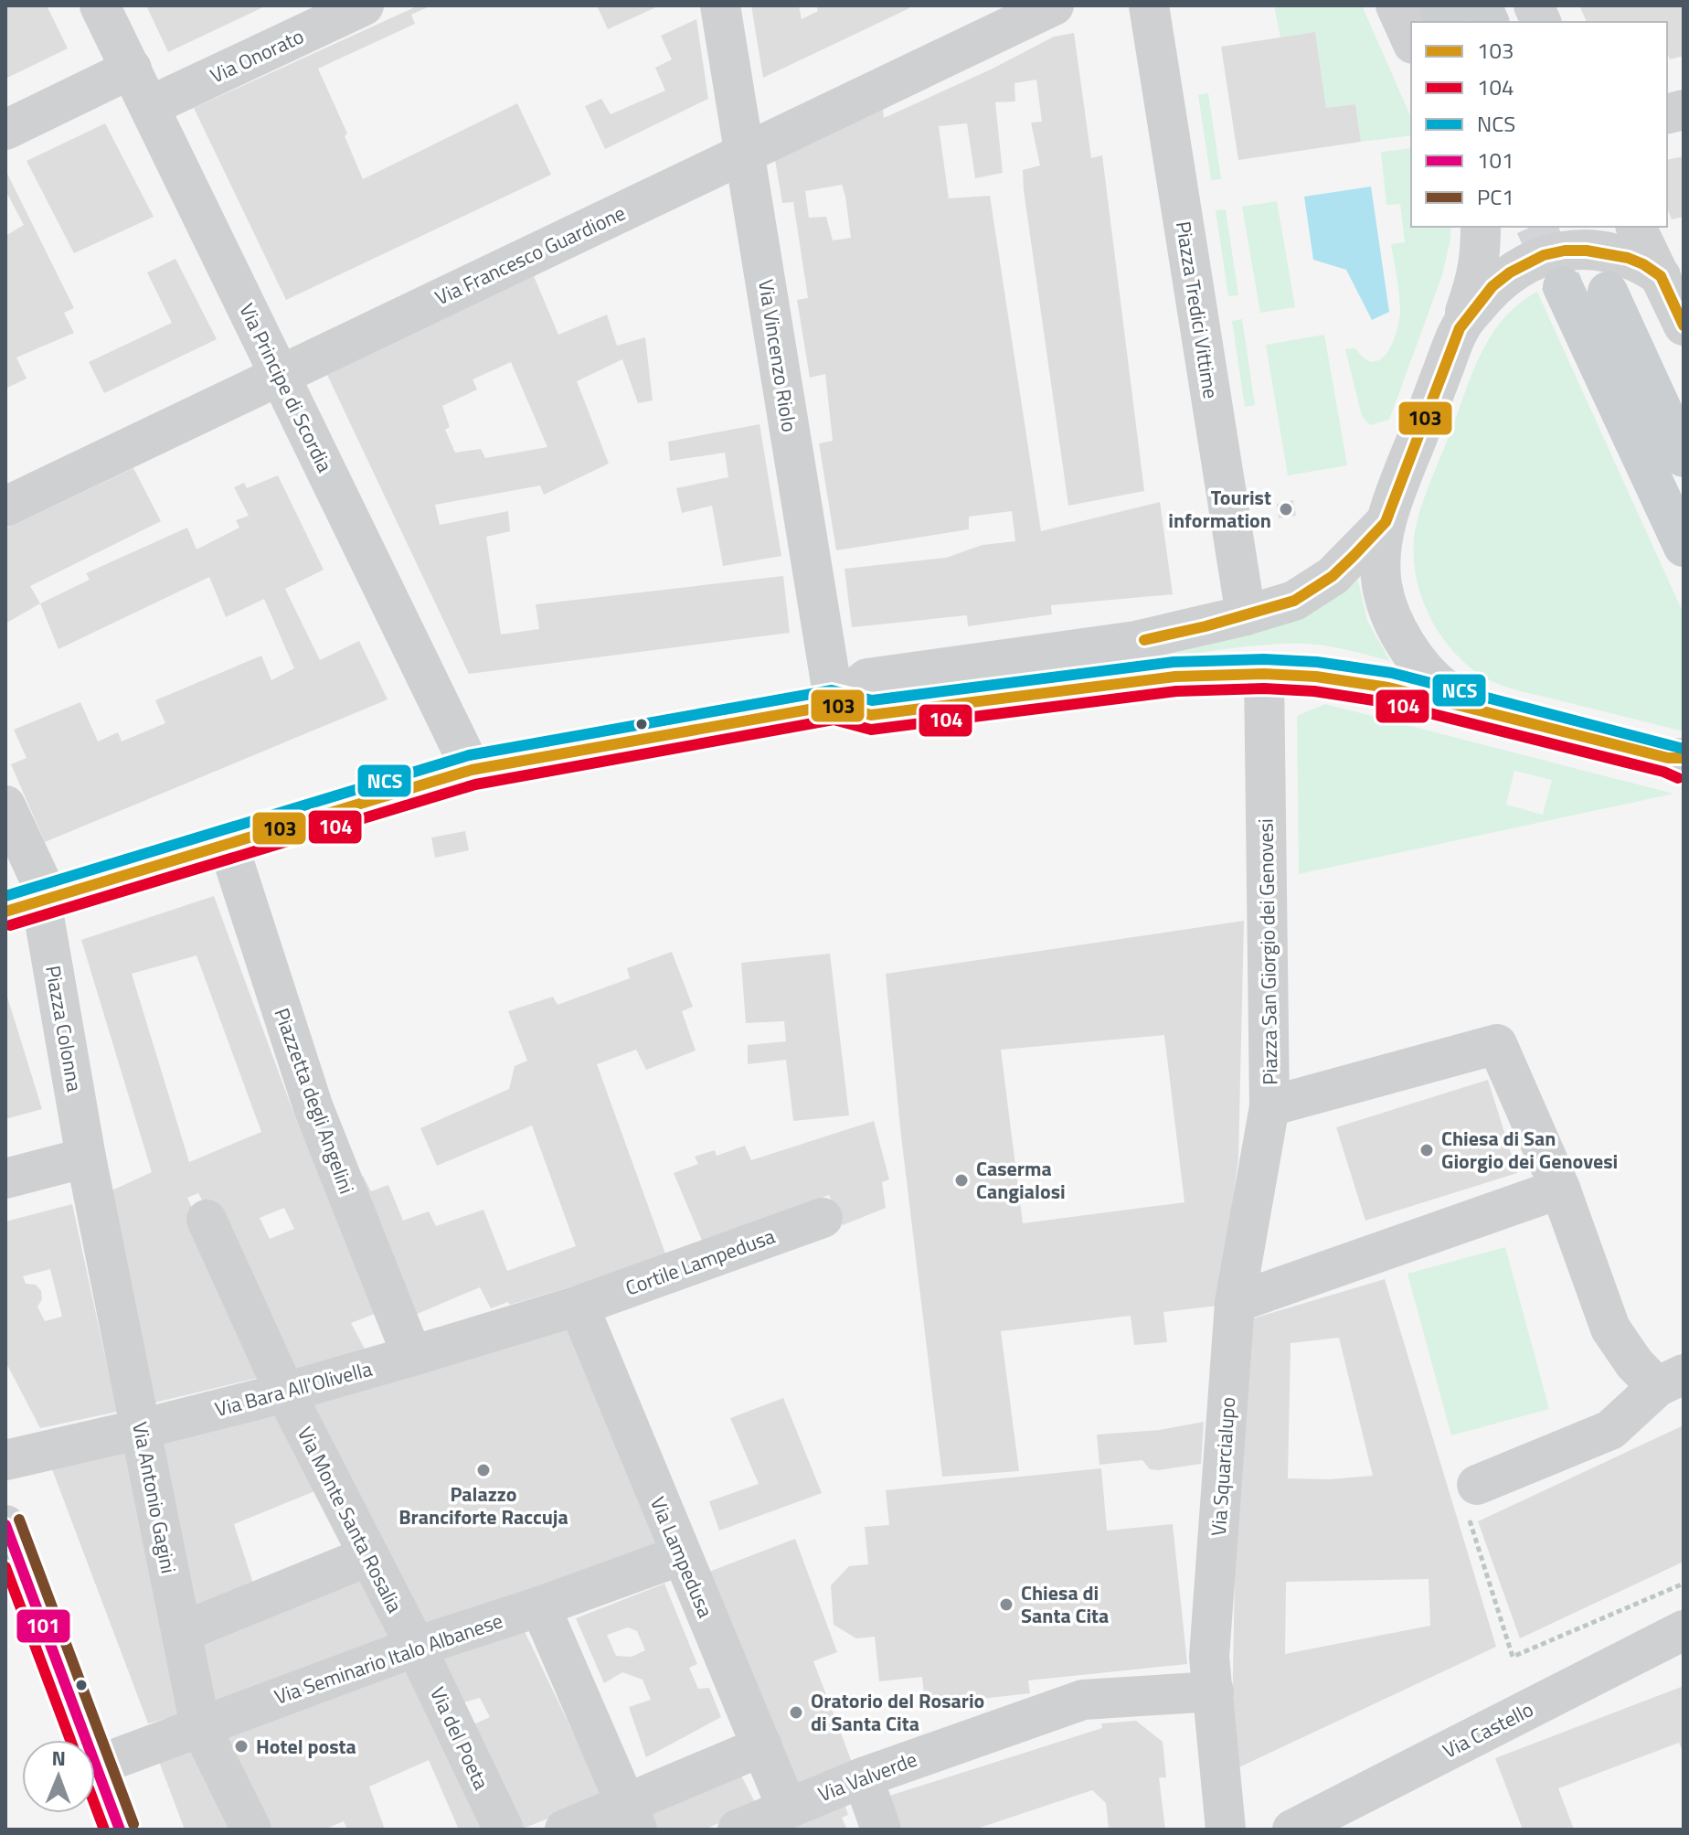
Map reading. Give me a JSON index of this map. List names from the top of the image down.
{
  "streets": {
    "street": [
      "Via Onorato",
      "Via Francesco Guardione",
      "Piazza Tredici Vittime",
      "Via Vincenzo Riolo",
      "Via Principe di Scordia",
      "Piazza San Giorgio dei Genovesi",
      "Piazza Colonna",
      "Piazzetta degli Angelini",
      "Cortile Lampedusa",
      "Via Bara All'Olivella",
      "Via Squarcialupo",
      "Via Antonio Gagini",
      "Via Monte Santa Rosalia",
      "Via Lampedusa",
      "Via Seminario Italo Albanese",
      "Via Castello",
      "Via del Poeta",
      "Via Valverde"
    ]
  },
  "crossings": [
    ["Via Onorato", "Via Principe di Scordia"],
    ["Via Francesco Guardione", "Via Vincenzo Riolo"],
    ["Via Francesco Guardione", "Via Principe di Scordia"],
    ["Piazza San Giorgio dei Genovesi", "Via Squarcialupo"],
    ["Piazza Colonna", "Via Antonio Gagini"],
    ["Piazzetta degli Angelini", "Via Bara All'Olivella"],
    ["Cortile Lampedusa", "Via Bara All'Olivella"],
    ["Cortile Lampedusa", "Via Lampedusa"],
    ["Via Bara All'Olivella", "Via Antonio Gagini"],
    ["Via Bara All'Olivella", "Via Monte Santa Rosalia"],
    ["Via Bara All'Olivella", "Via Lampedusa"],
    ["Via Squarcialupo", "Via Valverde"],
    ["Via Antonio Gagini", "Via Seminario Italo Albanese"],
    ["Via Monte Santa Rosalia", "Via Seminario Italo Albanese"],
    ["Via Monte Santa Rosalia", "Via del Poeta"],
    ["Via Lampedusa", "Via Seminario Italo Albanese"],
    ["Via Lampedusa", "Via Valverde"],
    ["Via Seminario Italo Albanese", "Via del Poeta"]
  ],
  "places": [
    "Tourist information",
    "Chiesa di San Giorgio dei Genovesi",
    "Caserma Cangialosi",
    "Palazzo Branciforte Raccuja",
    "Chiesa di Santa Cita",
    "Oratorio del Rosario di Santa Cita",
    "Hotel posta"
  ],
  "lines": [
    "transit line 103",
    "transit line NCS",
    "transit line 104",
    "transit line PC1",
    "transit line 101"
  ],
  "legend": [
    "103",
    "104",
    "NCS",
    "101",
    "PC1"
  ],
  "north": "top"
}
